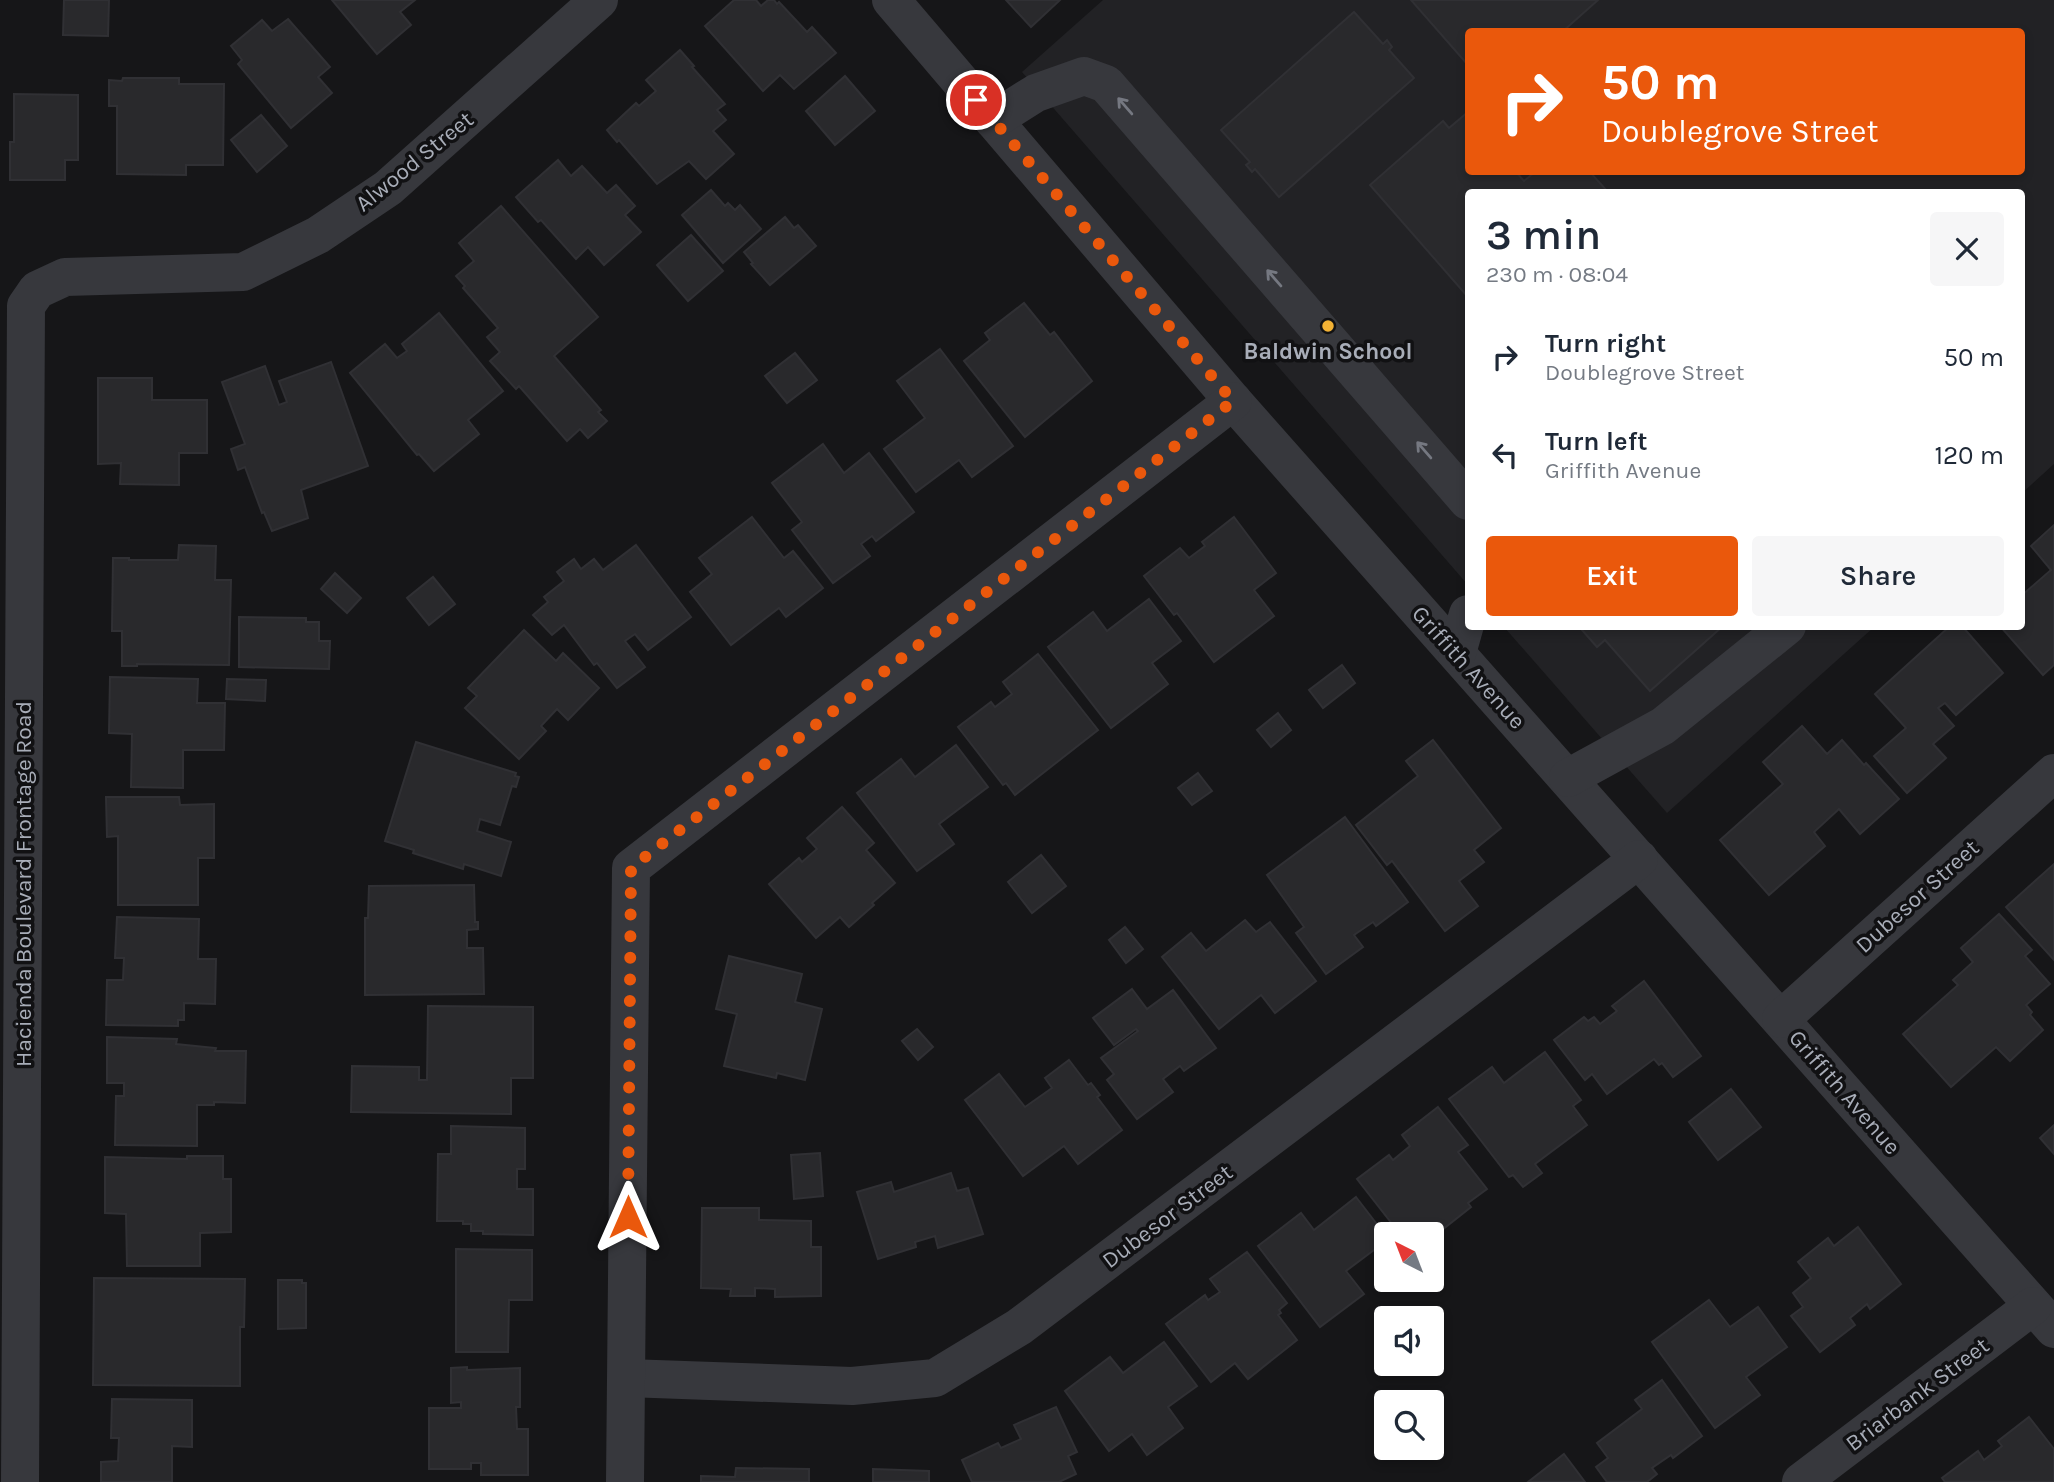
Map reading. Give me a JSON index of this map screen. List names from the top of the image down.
{
  "streets": {
    "street": [
      "Alwood Street",
      "Griffith Avenue",
      "Hacienda Boulevard Frontage Road",
      "Dubesor Street",
      "Briarbank Street"
    ]
  },
  "crossings": [
    ["Alwood Street", "Hacienda Boulevard Frontage Road"],
    ["Griffith Avenue", "Dubesor Street"],
    ["Griffith Avenue", "Briarbank Street"]
  ],
  "places": ["Baldwin School"],
  "north": "top left",
  "page": {
    "turn": ["50 m", "Doublegrove Street"],
    "heading": ["3 min", "230 m · 08:04"],
    "list": [
      {
        "name": "Turn right",
        "note": "Doublegrove Street",
        "value": "50 m"
      },
      {
        "name": "Turn left",
        "note": "Griffith Avenue",
        "value": "120 m"
      }
    ],
    "buttons": ["Exit", "Share"]
  }
}
